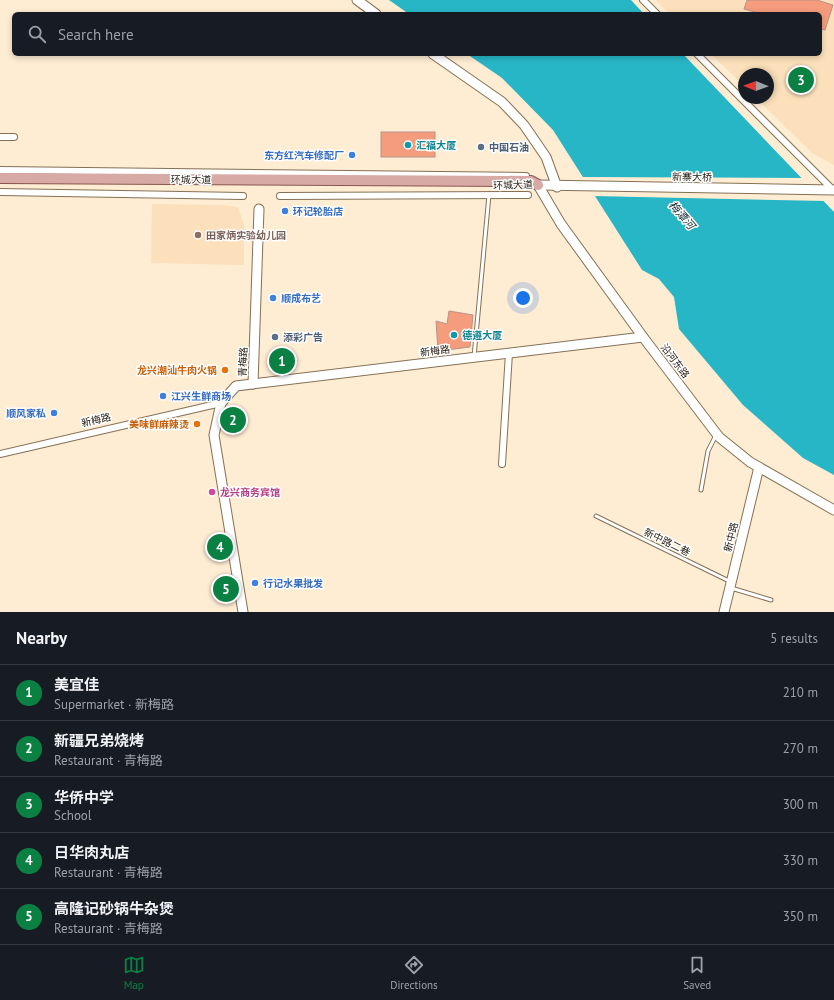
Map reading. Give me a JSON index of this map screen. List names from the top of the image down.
{
  "streets": {
    "main road": [
      "新寨大桥",
      "环城大道",
      "新梅路",
      "沿河东路",
      "青梅路",
      "新中路"
    ],
    "lane": ["新中路二巷"]
  },
  "crossings": [
    ["新寨大桥", "环城大道"],
    ["新寨大桥", "沿河东路"],
    ["环城大道", "沿河东路"],
    ["新梅路", "沿河东路"],
    ["新梅路", "青梅路"],
    ["沿河东路", "新中路"],
    ["新中路", "新中路二巷"]
  ],
  "water": ["梅潭河"],
  "places": [
    "汇福大厦",
    "中国石油",
    "东方红汽车修配厂",
    "环记轮胎店",
    "田家炳实验幼儿园",
    "顺成布艺",
    "德遵大厦",
    "添彩广告",
    "龙兴潮汕牛肉火锅",
    "江兴生鲜商场",
    "顺风家私",
    "美味鲜麻辣烫",
    "龙兴商务宾馆",
    "行记水果批发"
  ],
  "north": "left",
  "page": {
    "search": "Search here",
    "pins": [
      "3",
      "1",
      "2",
      "4",
      "5"
    ],
    "heading": ["Nearby", "5 results"],
    "list": [
      {
        "mark": "1",
        "name": "美宜佳",
        "note": "Supermarket · 新梅路",
        "value": "210 m"
      },
      {
        "mark": "2",
        "name": "新疆兄弟烧烤",
        "note": "Restaurant · 青梅路",
        "value": "270 m"
      },
      {
        "mark": "3",
        "name": "华侨中学",
        "note": "School",
        "value": "300 m"
      },
      {
        "mark": "4",
        "name": "日华肉丸店",
        "note": "Restaurant · 青梅路",
        "value": "330 m"
      },
      {
        "mark": "5",
        "name": "高隆记砂锅牛杂煲",
        "note": "Restaurant · 青梅路",
        "value": "350 m"
      }
    ],
    "nav": ["Map", "Directions", "Saved"]
  }
}
